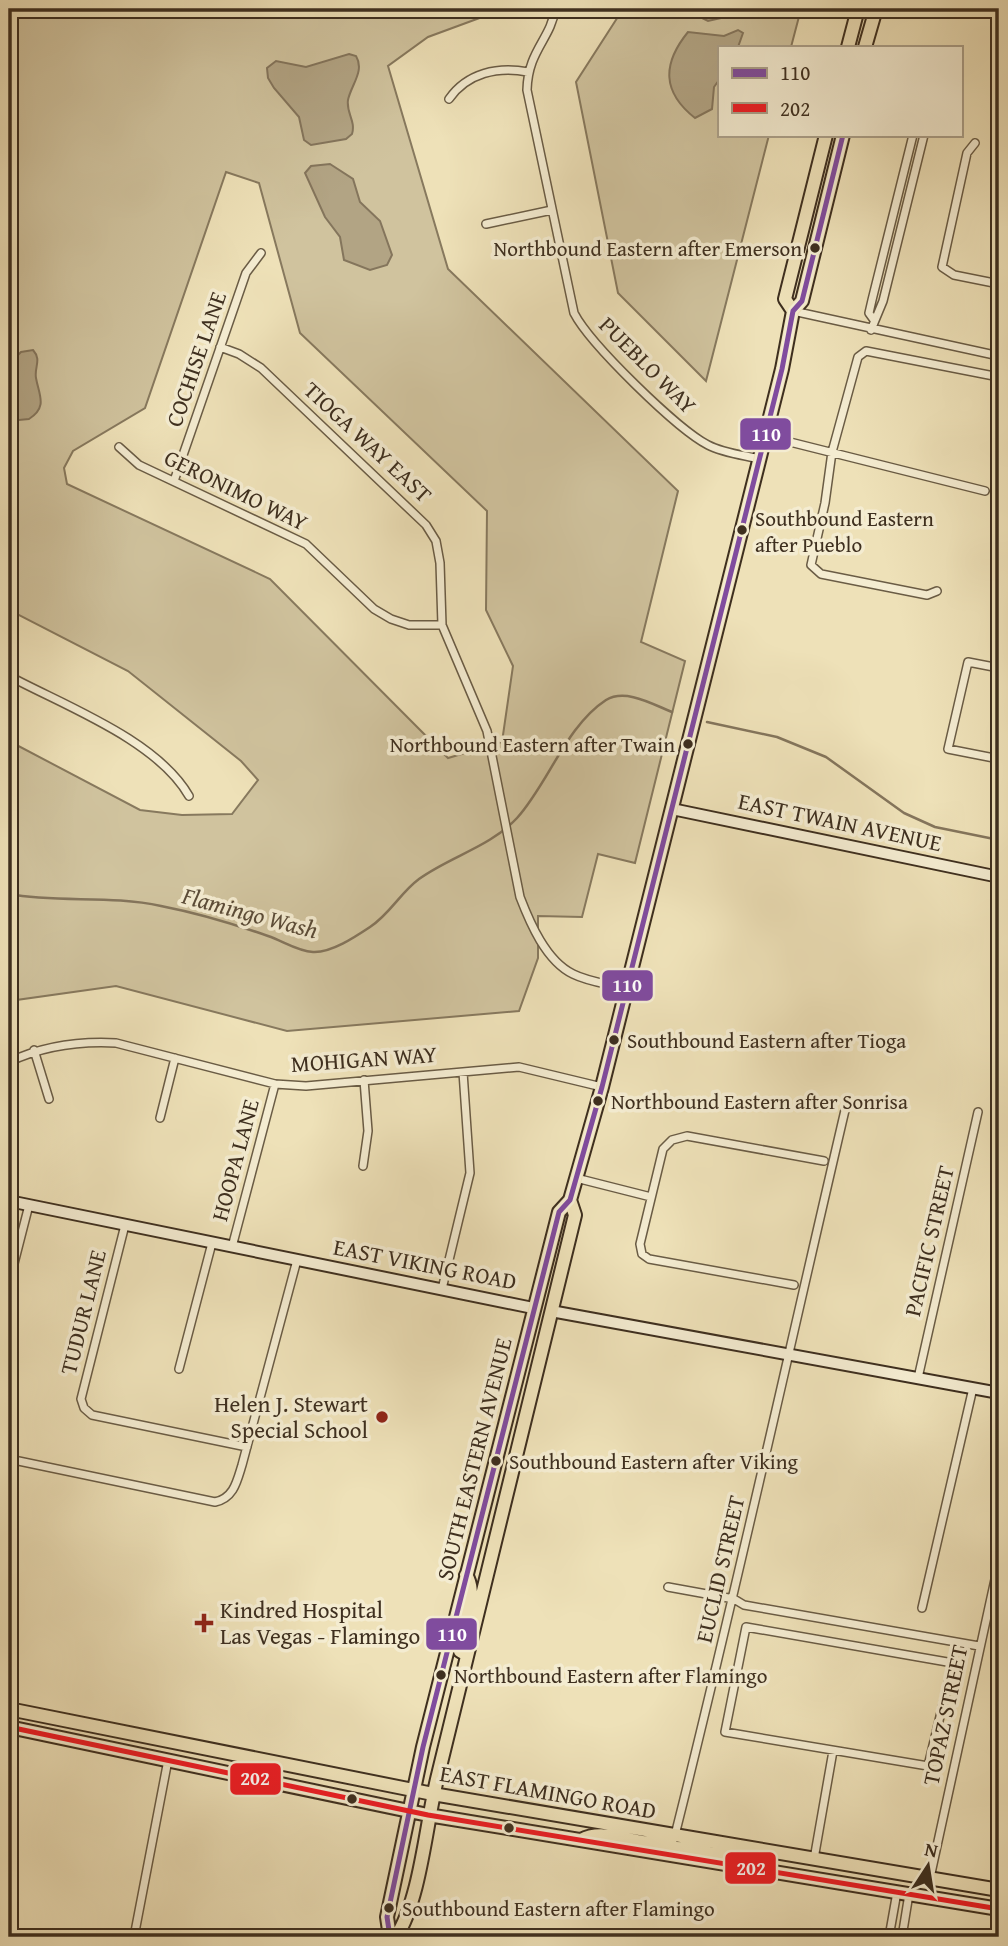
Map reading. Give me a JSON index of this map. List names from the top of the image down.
{
  "streets": {
    "main road": ["SOUTH EASTERN AVENUE", "EAST FLAMINGO ROAD"],
    "street": [
      "COCHISE LANE",
      "PUEBLO WAY",
      "TIOGA WAY EAST",
      "GERONIMO WAY",
      "EAST TWAIN AVENUE",
      "MOHIGAN WAY",
      "HOOPA LANE",
      "PACIFIC STREET",
      "EAST VIKING ROAD",
      "TUDUR LANE",
      "EUCLID STREET",
      "TOPAZ STREET"
    ]
  },
  "crossings": [
    ["COCHISE LANE", "TIOGA WAY EAST"],
    ["COCHISE LANE", "GERONIMO WAY"],
    ["PUEBLO WAY", "SOUTH EASTERN AVENUE"],
    ["TIOGA WAY EAST", "GERONIMO WAY"],
    ["TIOGA WAY EAST", "SOUTH EASTERN AVENUE"],
    ["EAST TWAIN AVENUE", "SOUTH EASTERN AVENUE"],
    ["MOHIGAN WAY", "HOOPA LANE"],
    ["MOHIGAN WAY", "SOUTH EASTERN AVENUE"],
    ["HOOPA LANE", "EAST VIKING ROAD"],
    ["PACIFIC STREET", "EAST VIKING ROAD"],
    ["EAST VIKING ROAD", "TUDUR LANE"],
    ["EAST VIKING ROAD", "SOUTH EASTERN AVENUE"],
    ["EAST VIKING ROAD", "EUCLID STREET"],
    ["SOUTH EASTERN AVENUE", "EAST FLAMINGO ROAD"],
    ["EUCLID STREET", "EAST FLAMINGO ROAD"],
    ["TOPAZ STREET", "EAST FLAMINGO ROAD"]
  ],
  "water": ["Flamingo Wash"],
  "places": {
    "other": [
      "Northbound Eastern after Emerson",
      "Southbound Eastern after Pueblo",
      "Northbound Eastern after Twain",
      "Southbound Eastern after Tioga",
      "Northbound Eastern after Sonrisa",
      "Helen J. Stewart Special School",
      "Southbound Eastern after Viking",
      "Northbound Eastern after Flamingo",
      "Southbound Eastern after Flamingo"
    ],
    "health": ["Kindred Hospital Las Vegas - Flamingo"]
  },
  "lines": ["transit line 110", "transit line 202"],
  "legend": ["110", "202"],
  "north": "top"
}
